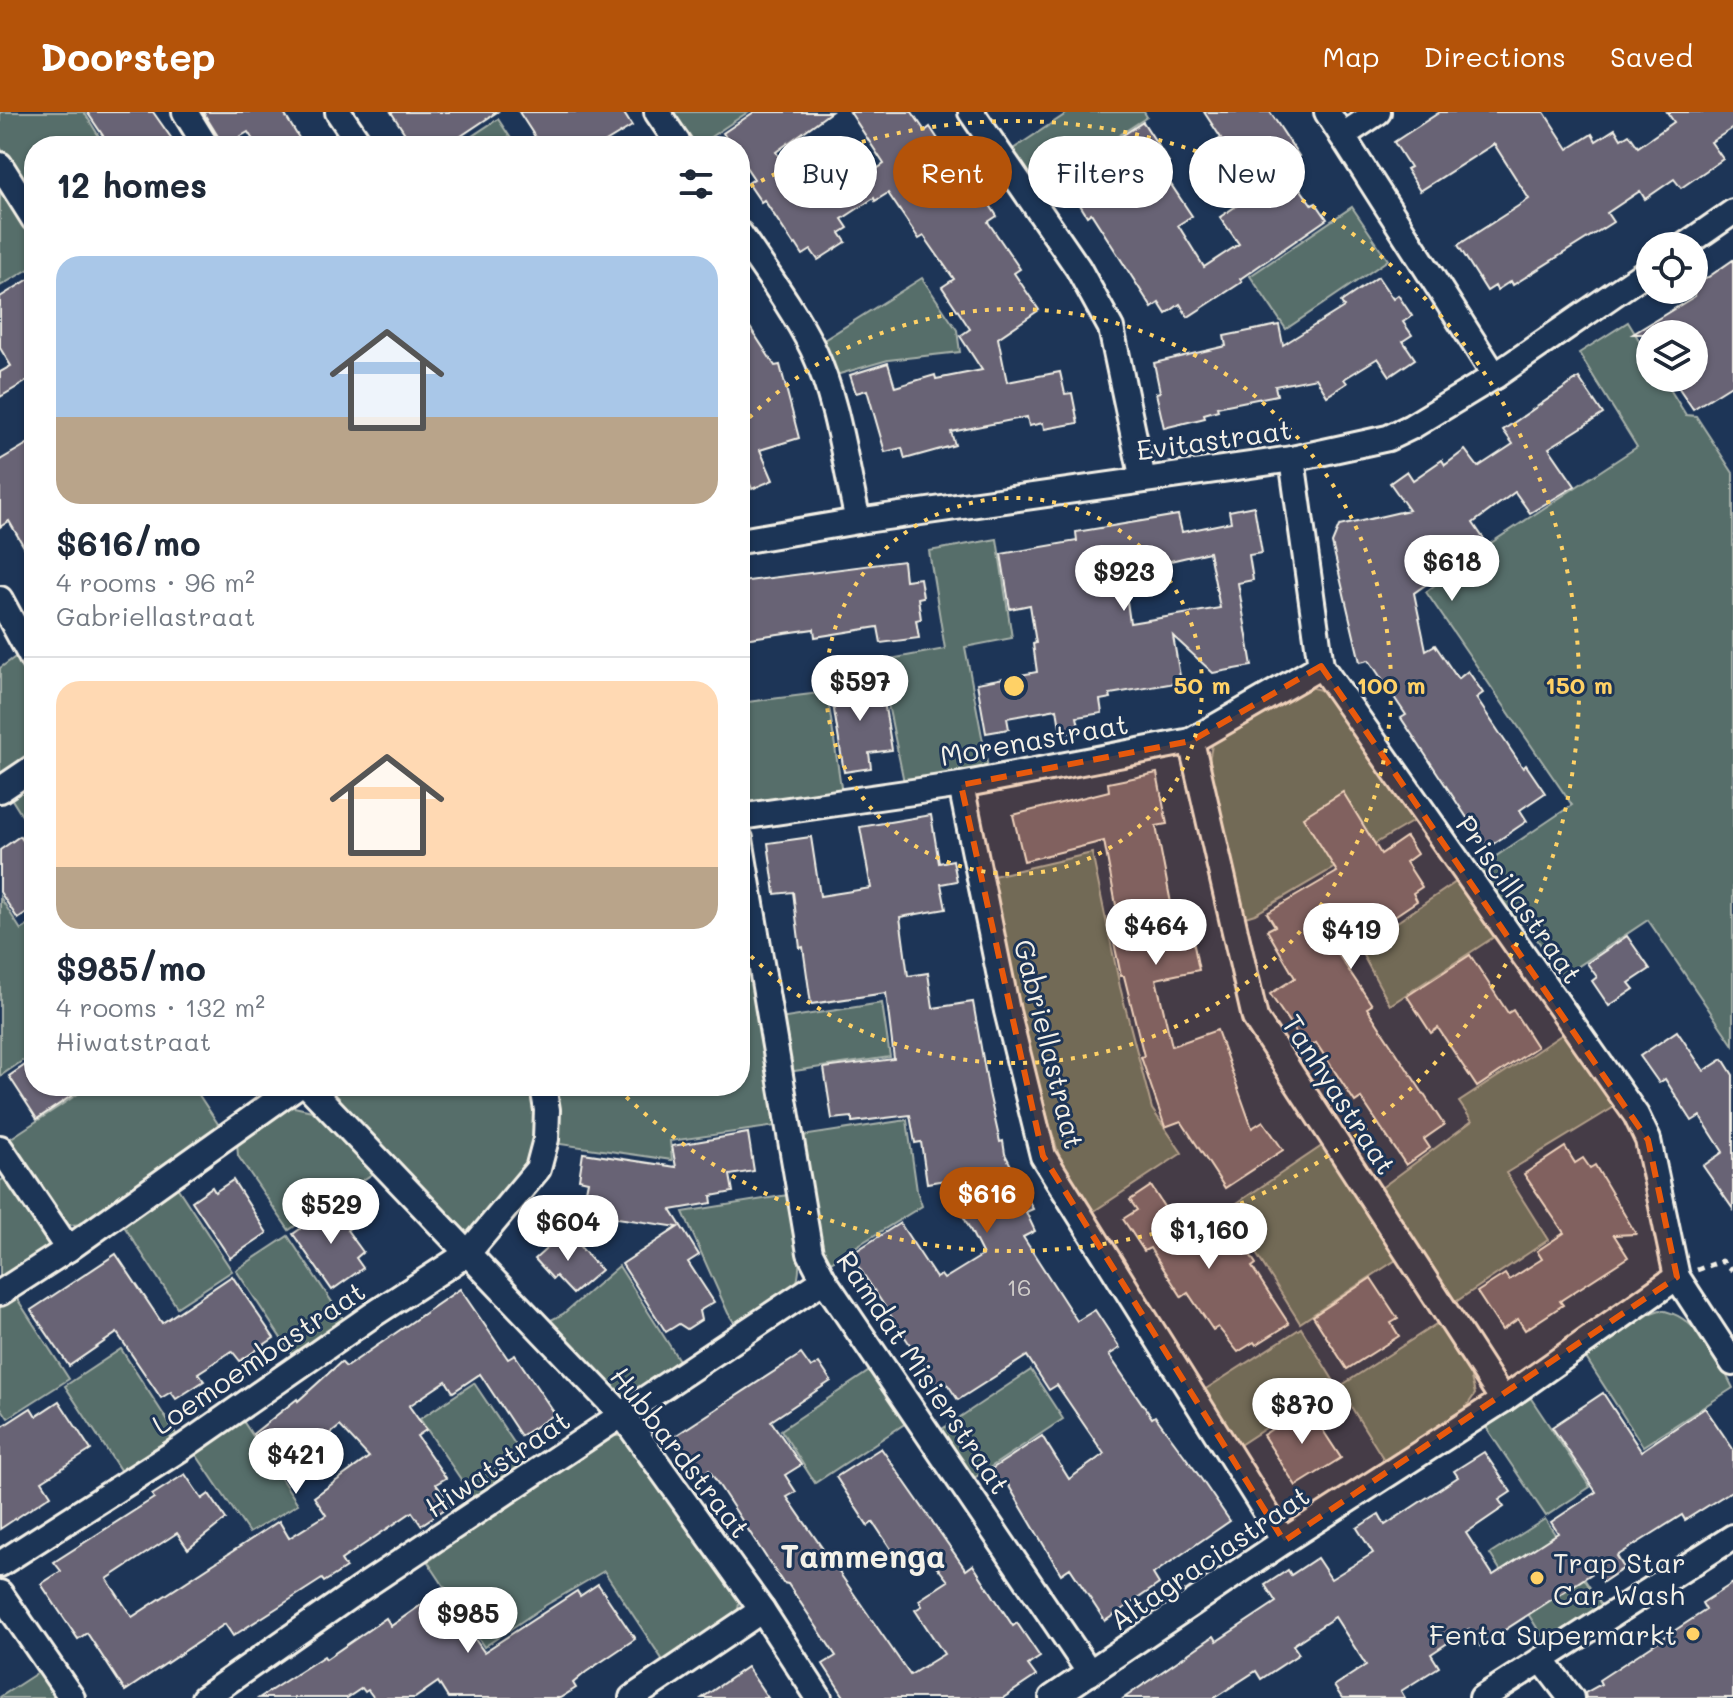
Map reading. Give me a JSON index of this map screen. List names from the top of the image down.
{
  "streets": {
    "street": [
      "Evitastraat",
      "Morenastraat",
      "Priscillastraat",
      "Gabriellastraat",
      "Tanhyastraat",
      "Loemoembastraat",
      "Ramdat Misierstraat",
      "Hubbardstraat",
      "Hiwatstraat",
      "Altagraciastraat"
    ]
  },
  "crossings": [
    ["Evitastraat", "Priscillastraat"],
    ["Morenastraat", "Priscillastraat"],
    ["Morenastraat", "Gabriellastraat"],
    ["Morenastraat", "Tanhyastraat"],
    ["Priscillastraat", "Altagraciastraat"],
    ["Gabriellastraat", "Altagraciastraat"],
    ["Tanhyastraat", "Altagraciastraat"],
    ["Loemoembastraat", "Hubbardstraat"],
    ["Ramdat Misierstraat", "Hiwatstraat"],
    ["Ramdat Misierstraat", "Altagraciastraat"],
    ["Hubbardstraat", "Hiwatstraat"]
  ],
  "districts": ["Tammenga"],
  "places": ["Trap Star Car Wash", "Fenta Supermarkt"],
  "house_numbers": ["16"],
  "page": {
    "header": "Doorstep",
    "nav": ["Map", "Directions", "Saved"],
    "chip": [
      "Buy",
      "Rent",
      "Filters",
      "New"
    ],
    "heading": "12 homes",
    "list": [
      {
        "name": "$616/mo",
        "note": "4 rooms · 96 m² · Gabriellastraat"
      },
      {
        "name": "$985/mo",
        "note": "4 rooms · 132 m² · Hiwatstraat"
      }
    ],
    "price": [
      "$618",
      "$923",
      "$597",
      "$464",
      "$419",
      "$616",
      "$529",
      "$604",
      "$1,160",
      "$870",
      "$421",
      "$985"
    ]
  },
  "rings": ["50 m", "100 m", "150 m"]
}
